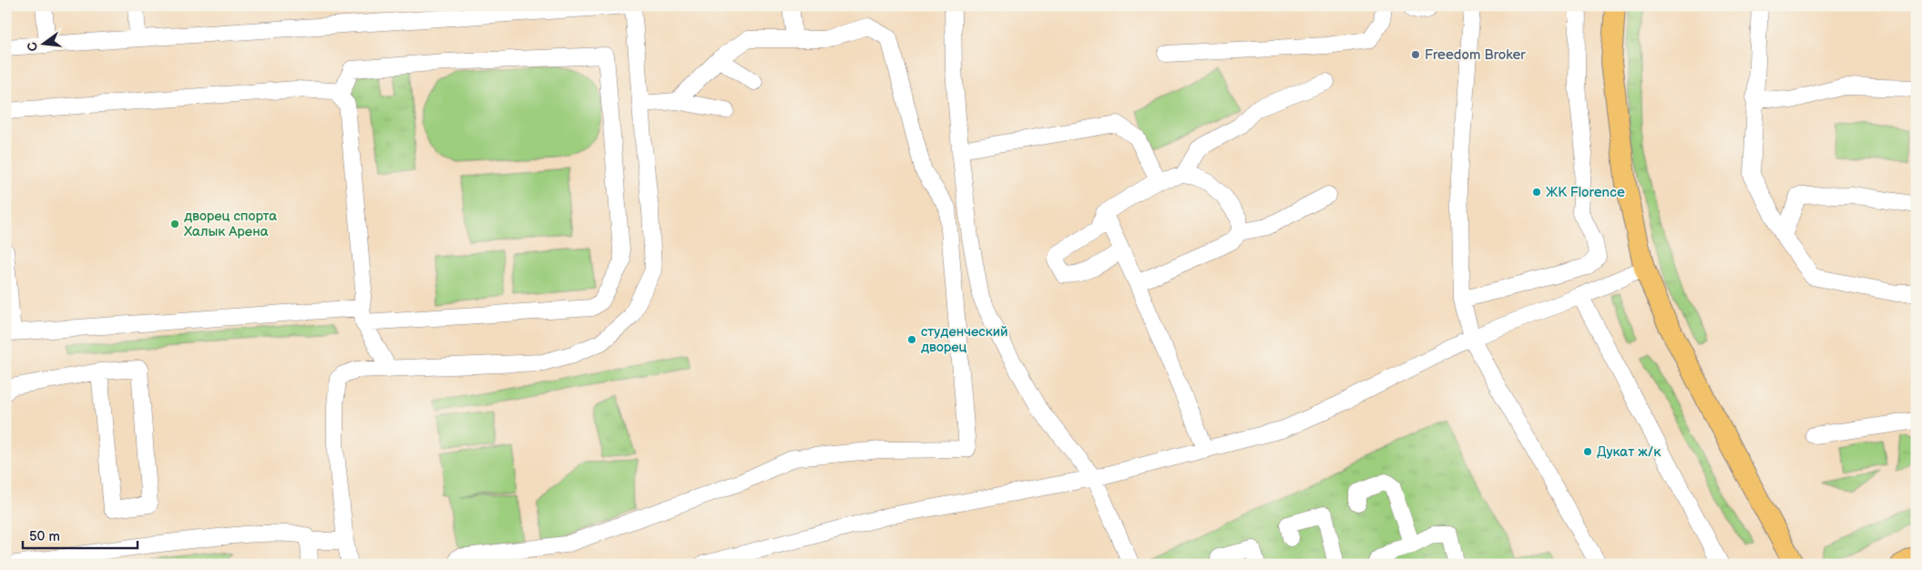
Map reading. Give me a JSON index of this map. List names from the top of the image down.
{
  "places": [
    "Freedom Broker",
    "ЖК Florence",
    "дворец спорта Халык Арена",
    "студенческий дворец",
    "Дукат ж/к"
  ],
  "scale_bar": "50 m",
  "north": "left"
}
